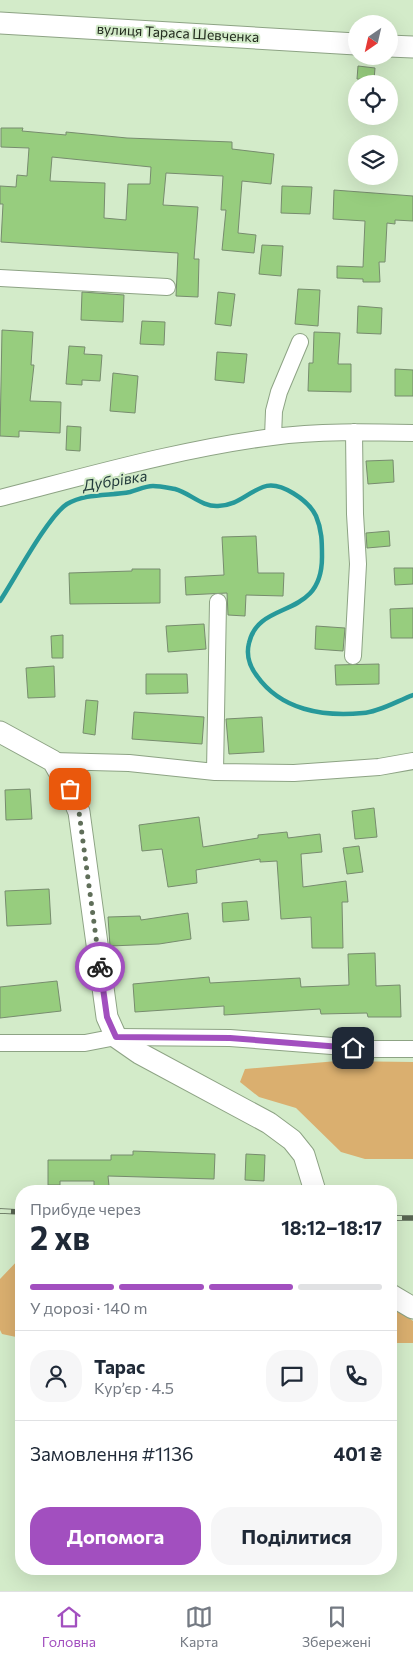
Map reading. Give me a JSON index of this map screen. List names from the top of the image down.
{
  "streets": {
    "main road": ["вулиця Тараса Шевченка"]
  },
  "water": ["Дубрівка"],
  "north": "bottom left",
  "page": {
    "heading": ["2 хв", "Прибуде через", "18:12–18:17"],
    "panel": [
      "Тарас",
      "Кур’єр · 4.5",
      "Замовлення #1136",
      "401 ₴"
    ],
    "bar": "У дорозі · 140 m",
    "buttons": ["Допомога", "Поділитися"],
    "tabs": ["Головна", "Карта", "Збережені"]
  }
}
